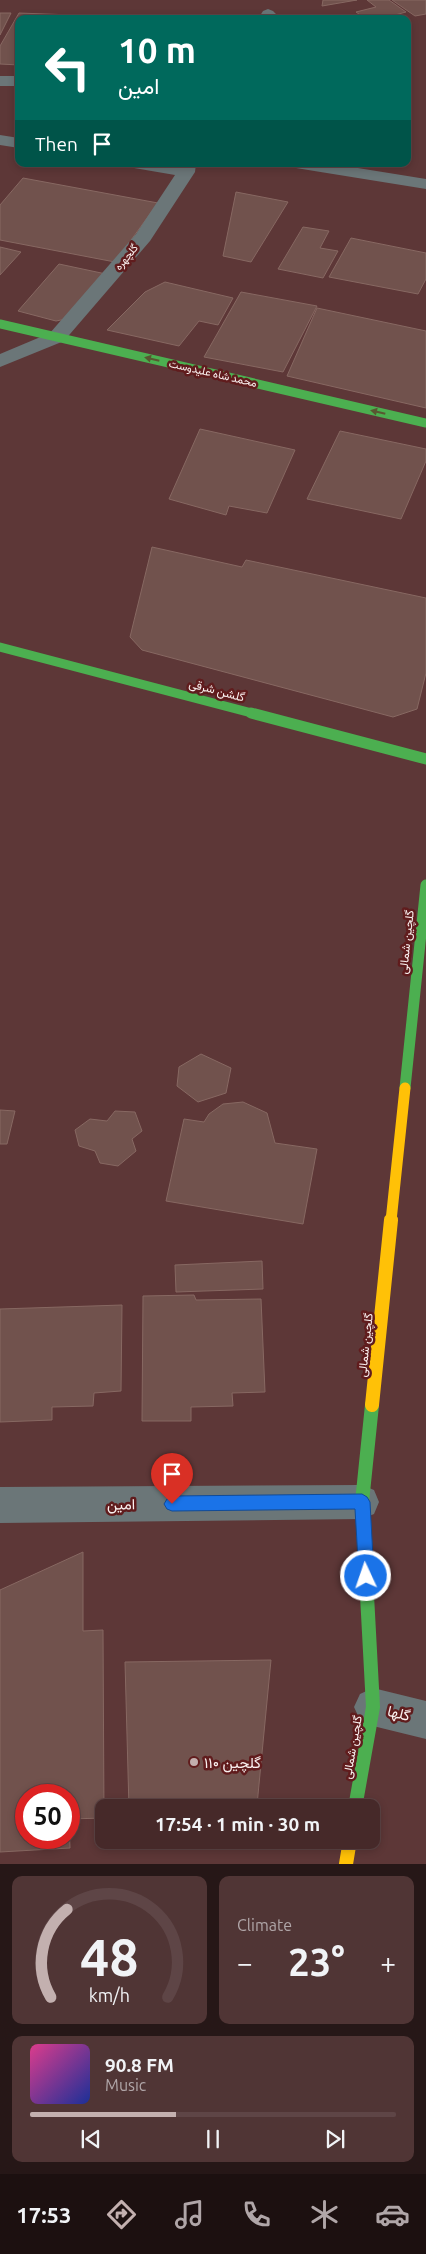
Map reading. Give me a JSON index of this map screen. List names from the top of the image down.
{
  "streets": {
    "street": [
      "گلچهره",
      "محمد شاه علیدوست",
      "گلشن شرقی",
      "گلچین شمالی",
      "امین",
      "گلها"
    ]
  },
  "crossings": [
    ["گلچهره", "محمد شاه علیدوست"],
    ["گلچین شمالی", "امین"],
    ["گلچین شمالی", "گلها"]
  ],
  "one_way": ["محمد شاه علیدوست"],
  "places": ["گلچین ۱۱۰"],
  "page": {
    "turn": ["10 m", "امین"],
    "then": "Then",
    "limit": "50",
    "trip": "17:54 · 1 min · 30 m",
    "tile": "Climate",
    "heat": ["−", "23°", "+"],
    "song": ["90.8 FM", "Music"],
    "tabs": "17:53",
    "gauge": ["48", "km/h"]
  }
}
